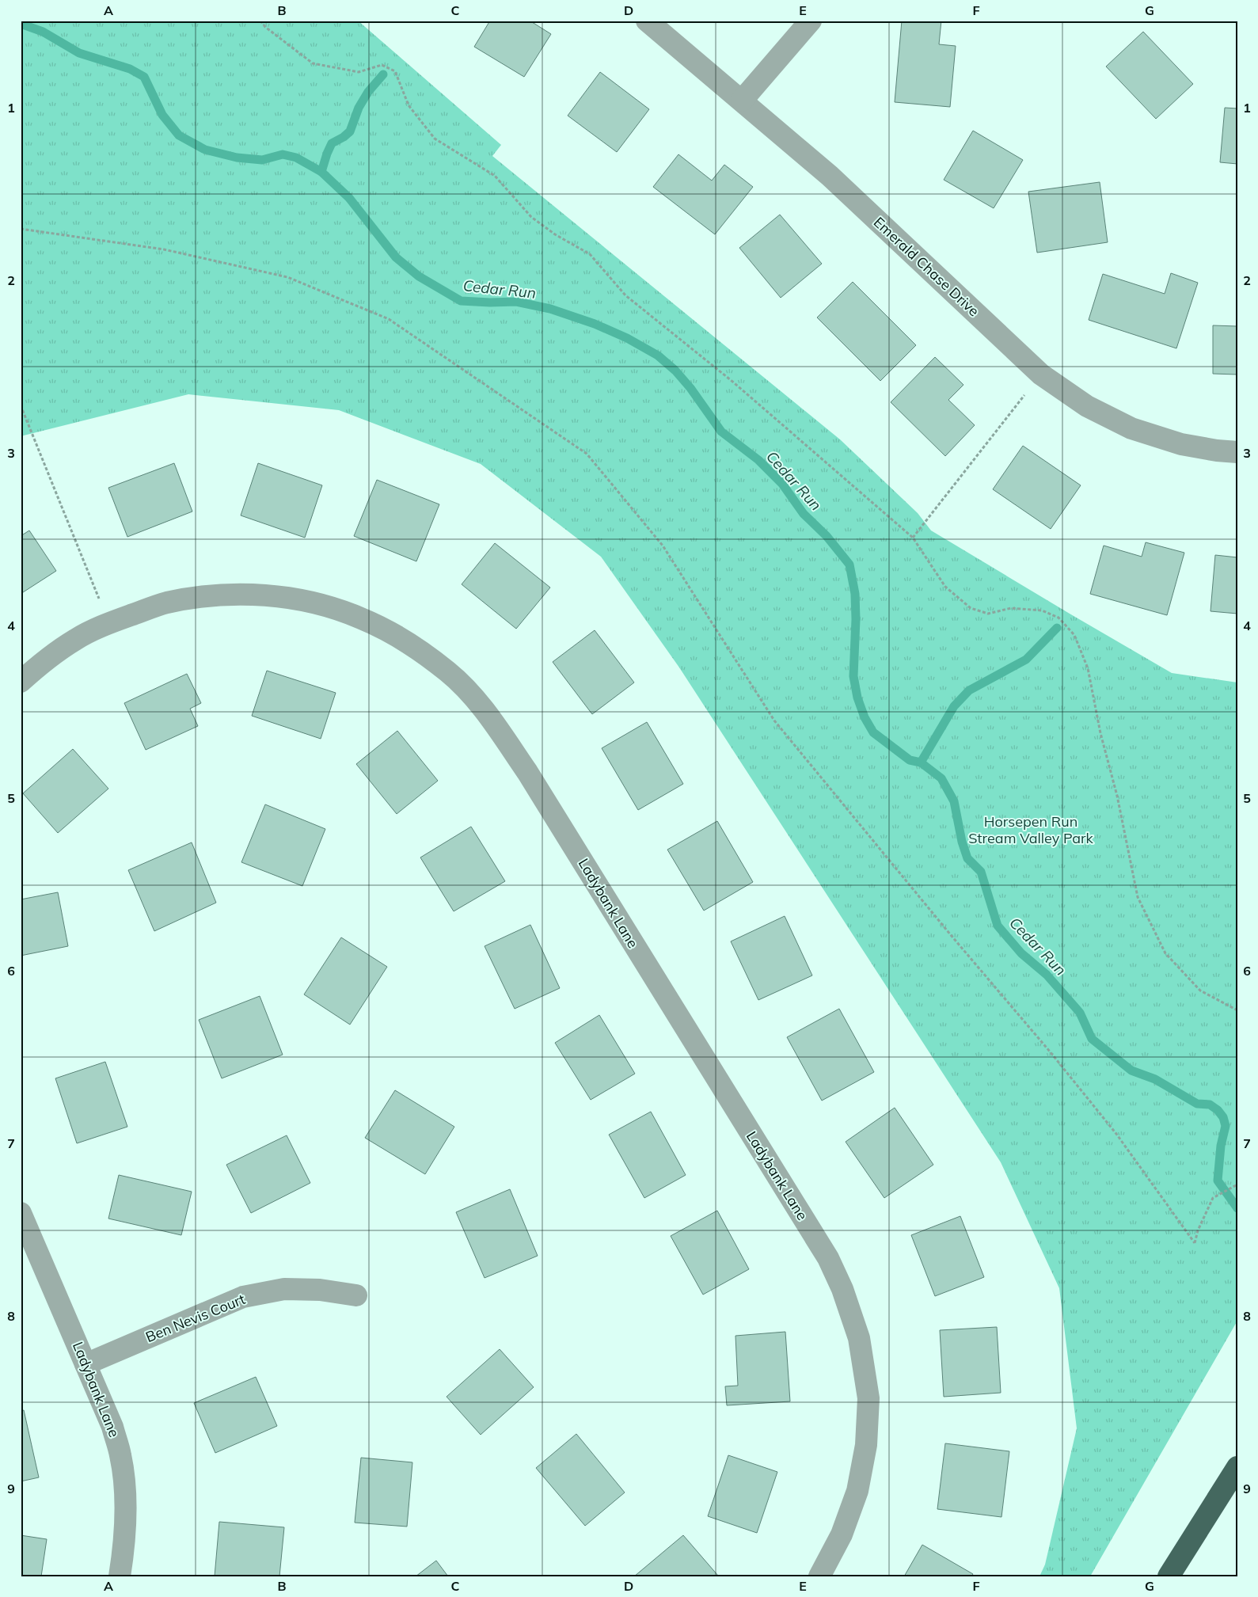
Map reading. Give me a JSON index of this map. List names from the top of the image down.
{
  "streets": {
    "street": ["Emerald Chase Drive", "Ladybank Lane", "Ben Nevis Court"]
  },
  "crossings": [
    ["Ladybank Lane", "Ben Nevis Court"]
  ],
  "water": ["Cedar Run"],
  "parks": ["Horsepen Run Stream Valley Park"],
  "grid": {
    "columns": [
      "A",
      "B",
      "C",
      "D",
      "E",
      "F",
      "G"
    ],
    "rows": [
      "1",
      "2",
      "3",
      "4",
      "5",
      "6",
      "7",
      "8",
      "9"
    ]
  }
}
